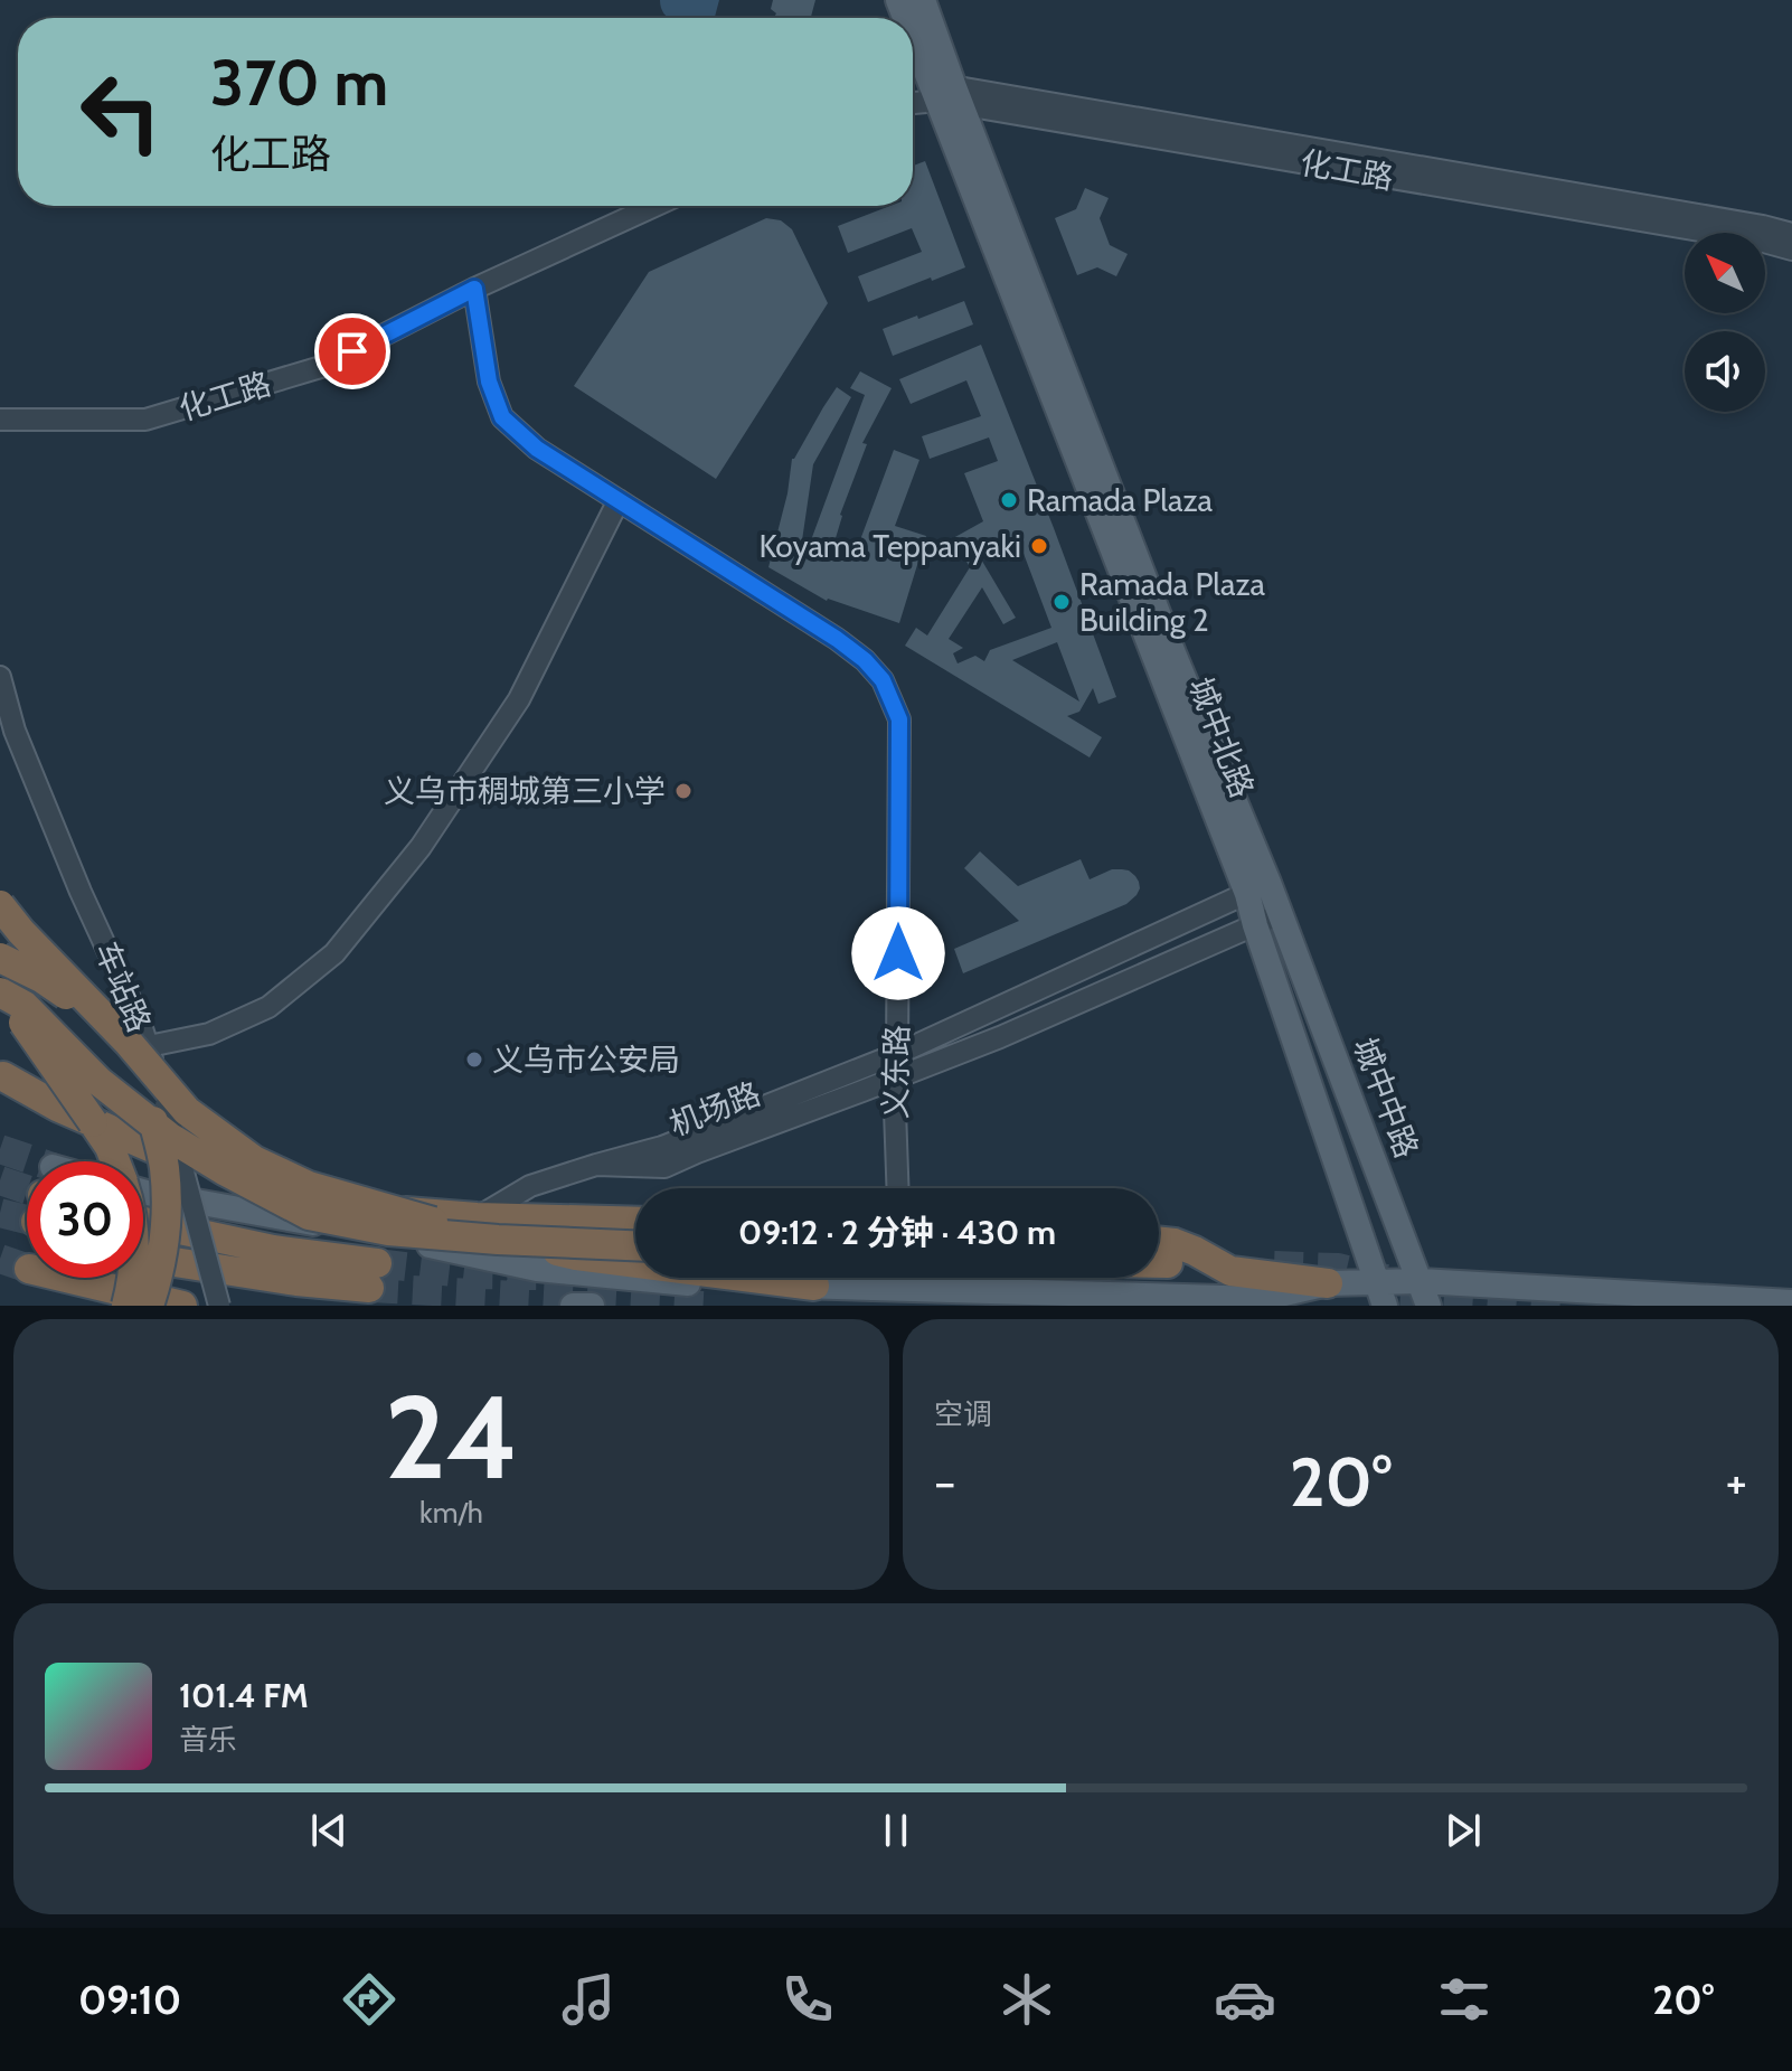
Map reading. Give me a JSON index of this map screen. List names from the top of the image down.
{
  "streets": {
    "main road": ["城中北路", "城中中路"],
    "street": [
      "化工路",
      "车站路",
      "义东路",
      "机场路"
    ]
  },
  "crossings": [
    ["化工路", "城中北路"],
    ["化工路", "义东路"],
    ["城中北路", "城中中路"],
    ["城中北路", "机场路"],
    ["义东路", "机场路"],
    ["城中中路", "机场路"]
  ],
  "places": [
    "Ramada Plaza",
    "Koyama Teppanyaki",
    "Ramada Plaza Building 2",
    "义乌市稠城第三小学",
    "义乌市公安局"
  ],
  "north": "top left",
  "page": {
    "turn": ["370 m", "化工路"],
    "limit": "30",
    "trip": "09:12 · 2 分钟 · 430 m",
    "tile": [
      ["24", "km/h"],
      "空调"
    ],
    "heat": ["−", "20°", "+"],
    "song": ["101.4 FM", "音乐"],
    "tabs": ["09:10", "20°"]
  }
}
